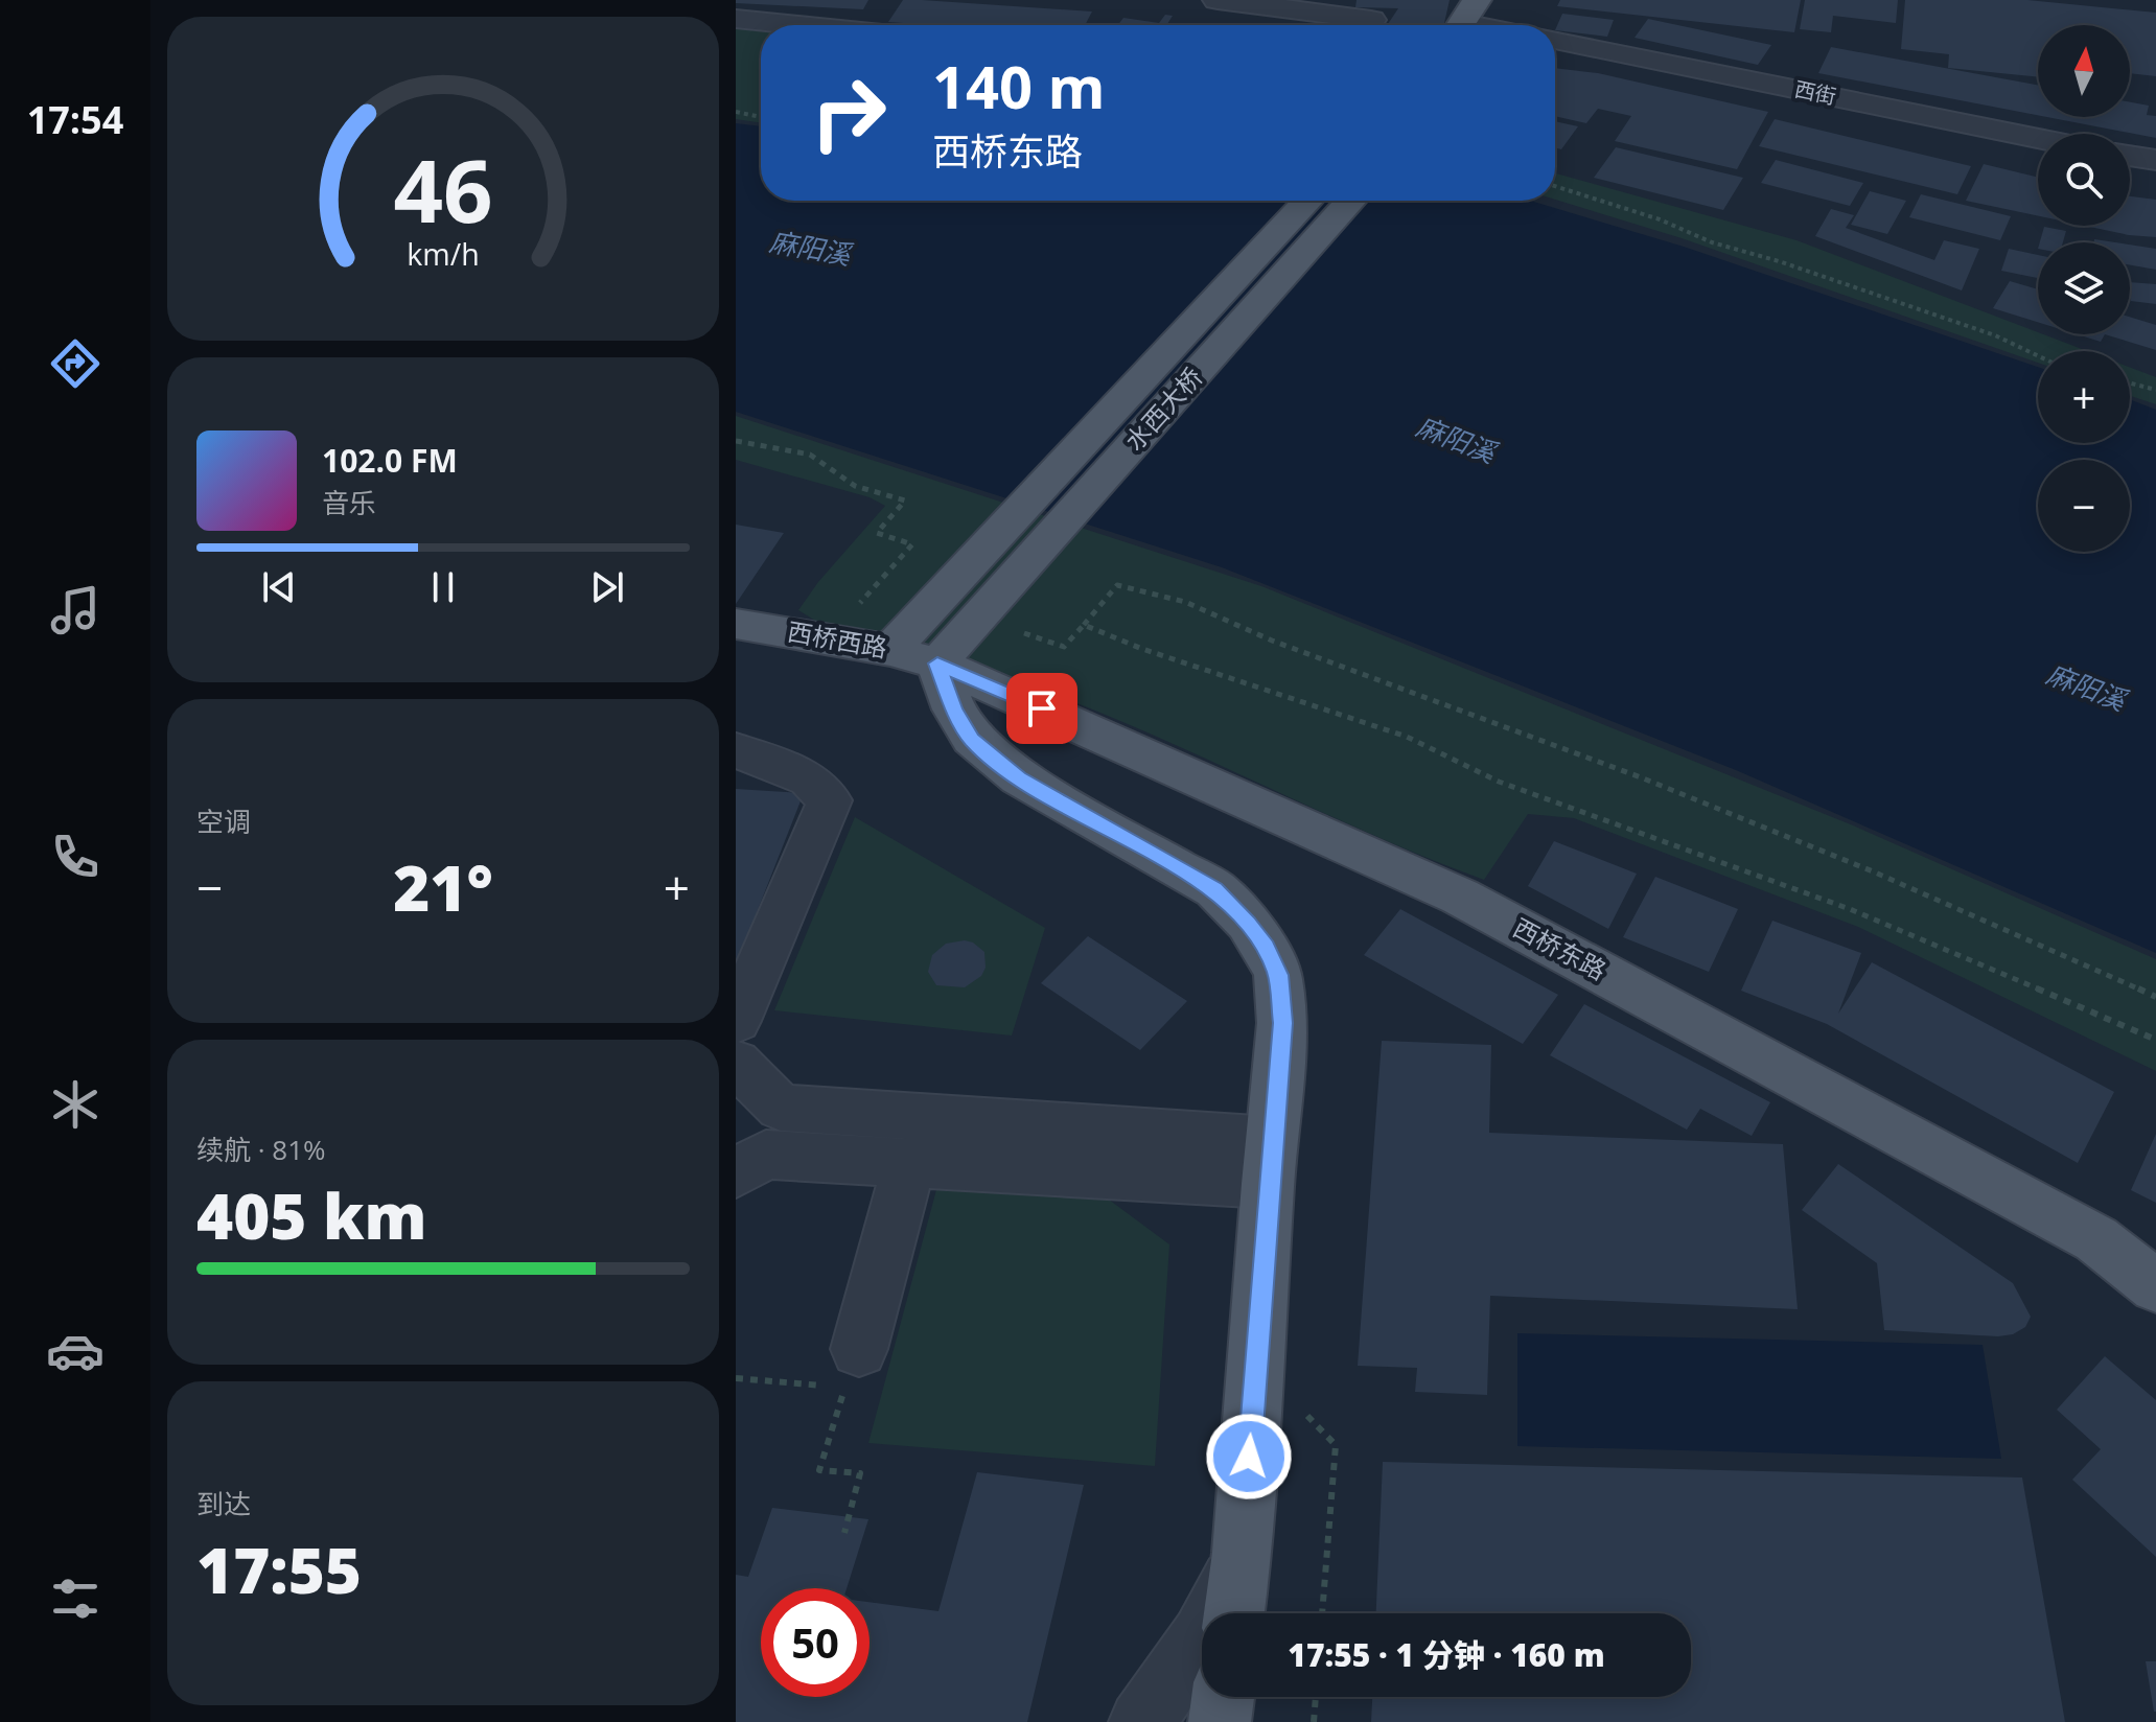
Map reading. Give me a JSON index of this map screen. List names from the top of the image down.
{
  "streets": {
    "main road": ["水西大桥", "西桥西路", "西桥东路"],
    "street": ["西街"]
  },
  "crossings": [
    ["水西大桥", "西桥西路"],
    ["水西大桥", "西桥东路"],
    ["西桥西路", "西桥东路"]
  ],
  "water": ["麻阳溪"],
  "north": "top",
  "page": {
    "tabs": "17:54",
    "map_buttons": ["+", "−"],
    "turn": ["140 m", "西桥东路"],
    "song": ["102.0 FM", "音乐"],
    "tile": [
      "空调",
      ["续航 · 81%", "405 km"],
      ["到达", "17:55"]
    ],
    "heat": ["−", "21°", "+"],
    "limit": "50",
    "trip": "17:55 · 1 分钟 · 160 m",
    "gauge": ["46", "km/h"]
  }
}
